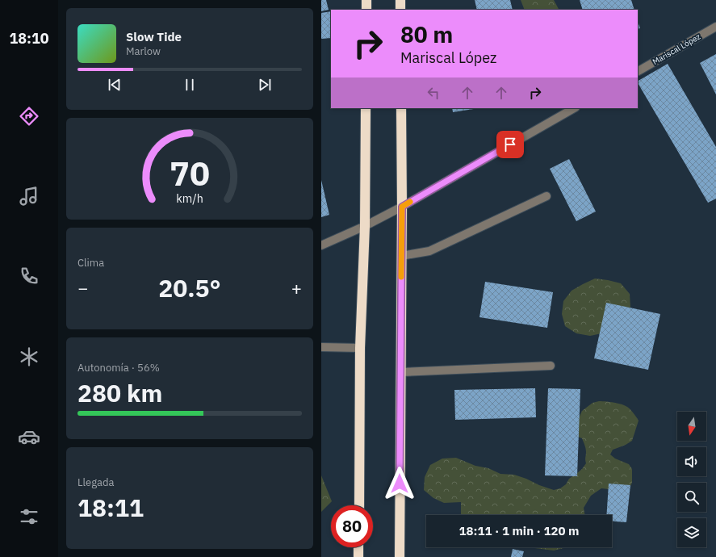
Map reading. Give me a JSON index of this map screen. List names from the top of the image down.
{
  "streets": {
    "street": ["Mariscal López"]
  },
  "north": "bottom",
  "page": {
    "tabs": "18:10",
    "turn": ["80 m", "Mariscal López"],
    "song": ["Slow Tide", "Marlow"],
    "tile": [
      "Clima",
      ["Autonomía · 56%", "280 km"],
      ["Llegada", "18:11"]
    ],
    "heat": ["−", "20.5°", "+"],
    "limit": "80",
    "trip": "18:11 · 1 min · 120 m",
    "gauge": ["70", "km/h"]
  }
}
